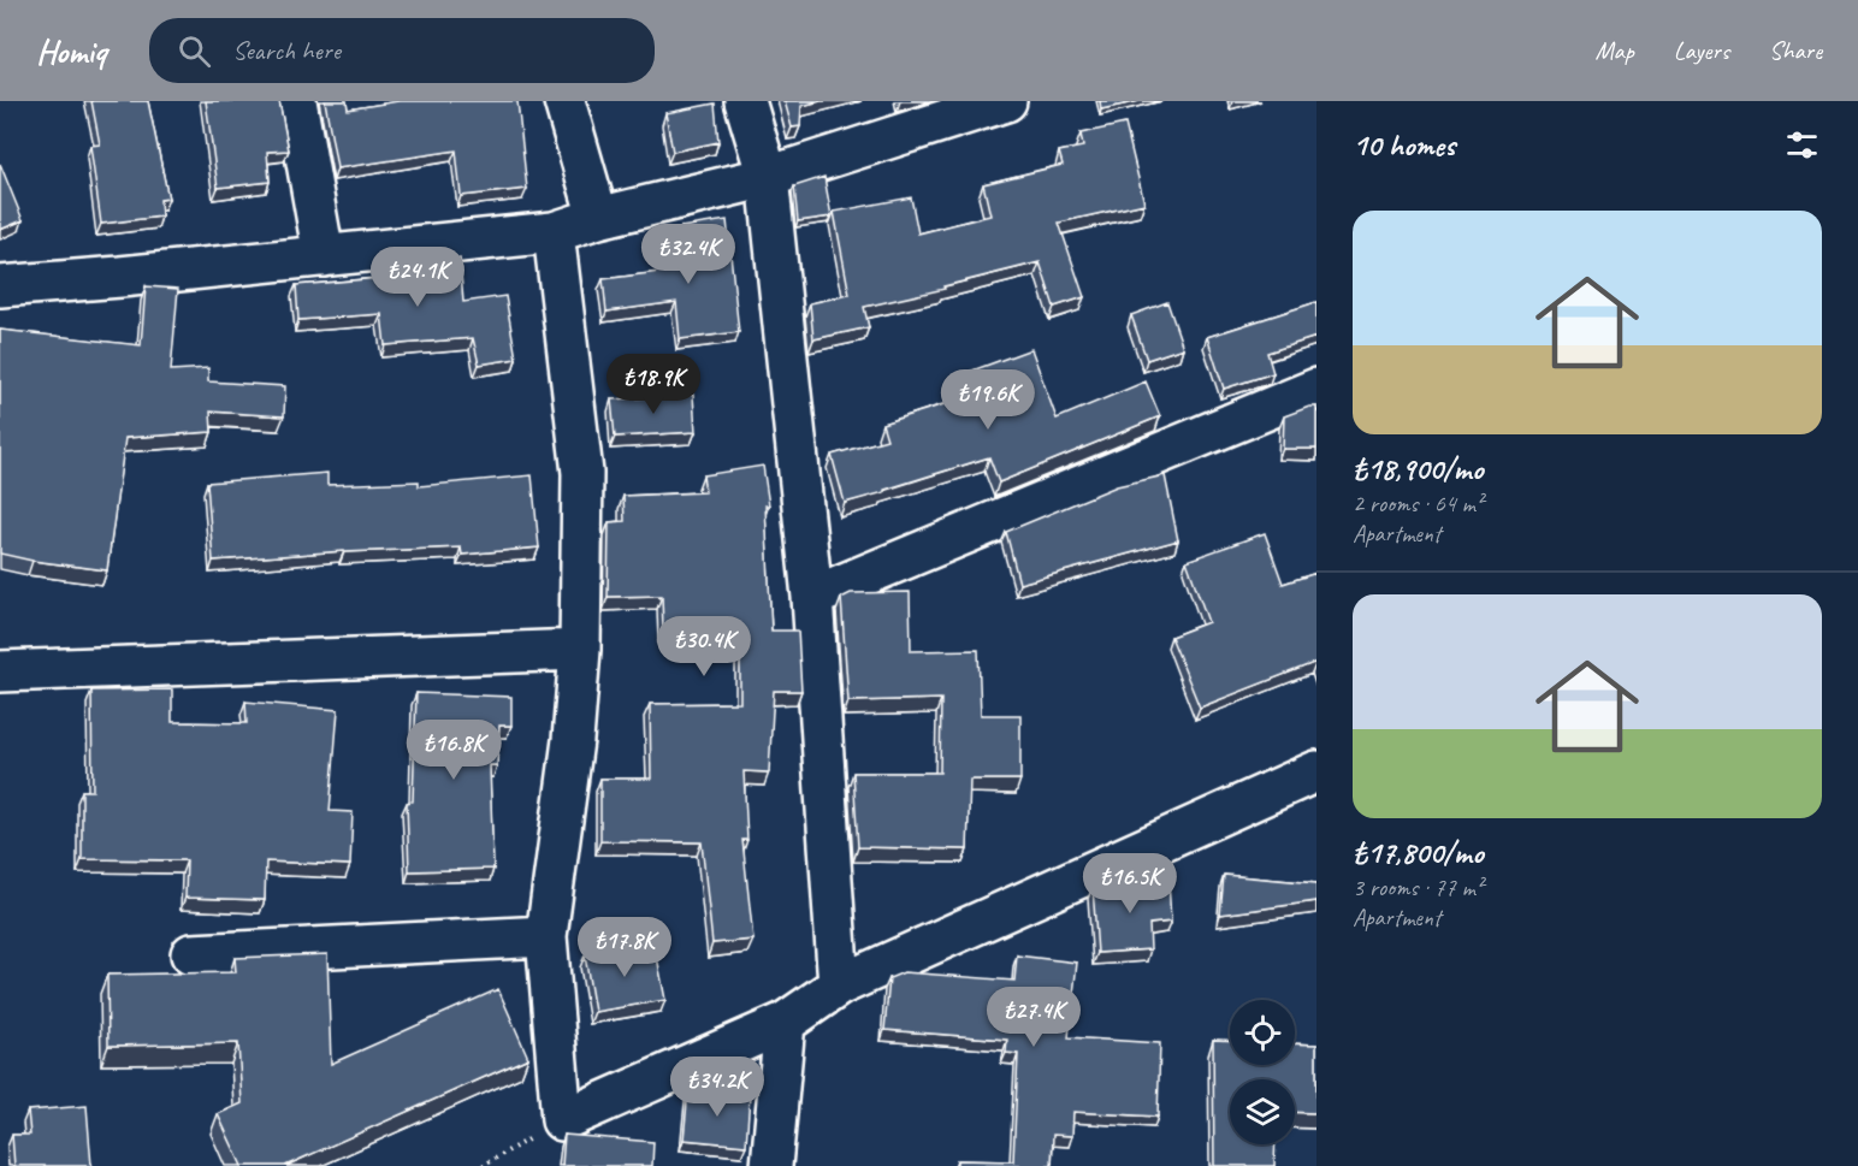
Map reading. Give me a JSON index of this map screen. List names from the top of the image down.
{
  "page": {
    "header": "Homiq",
    "search": "Search here",
    "nav": ["Map", "Layers", "Share"],
    "heading": "10 homes",
    "list": [
      {
        "name": "₺18,900/mo",
        "note": "2 rooms · 64 m² · Apartment"
      },
      {
        "name": "₺17,800/mo",
        "note": "3 rooms · 77 m² · Apartment"
      }
    ],
    "price": [
      "₺32.4K",
      "₺24.1K",
      "₺18.9K",
      "₺19.6K",
      "₺30.4K",
      "₺16.8K",
      "₺16.5K",
      "₺17.8K",
      "₺27.4K",
      "₺34.2K"
    ]
  }
}
